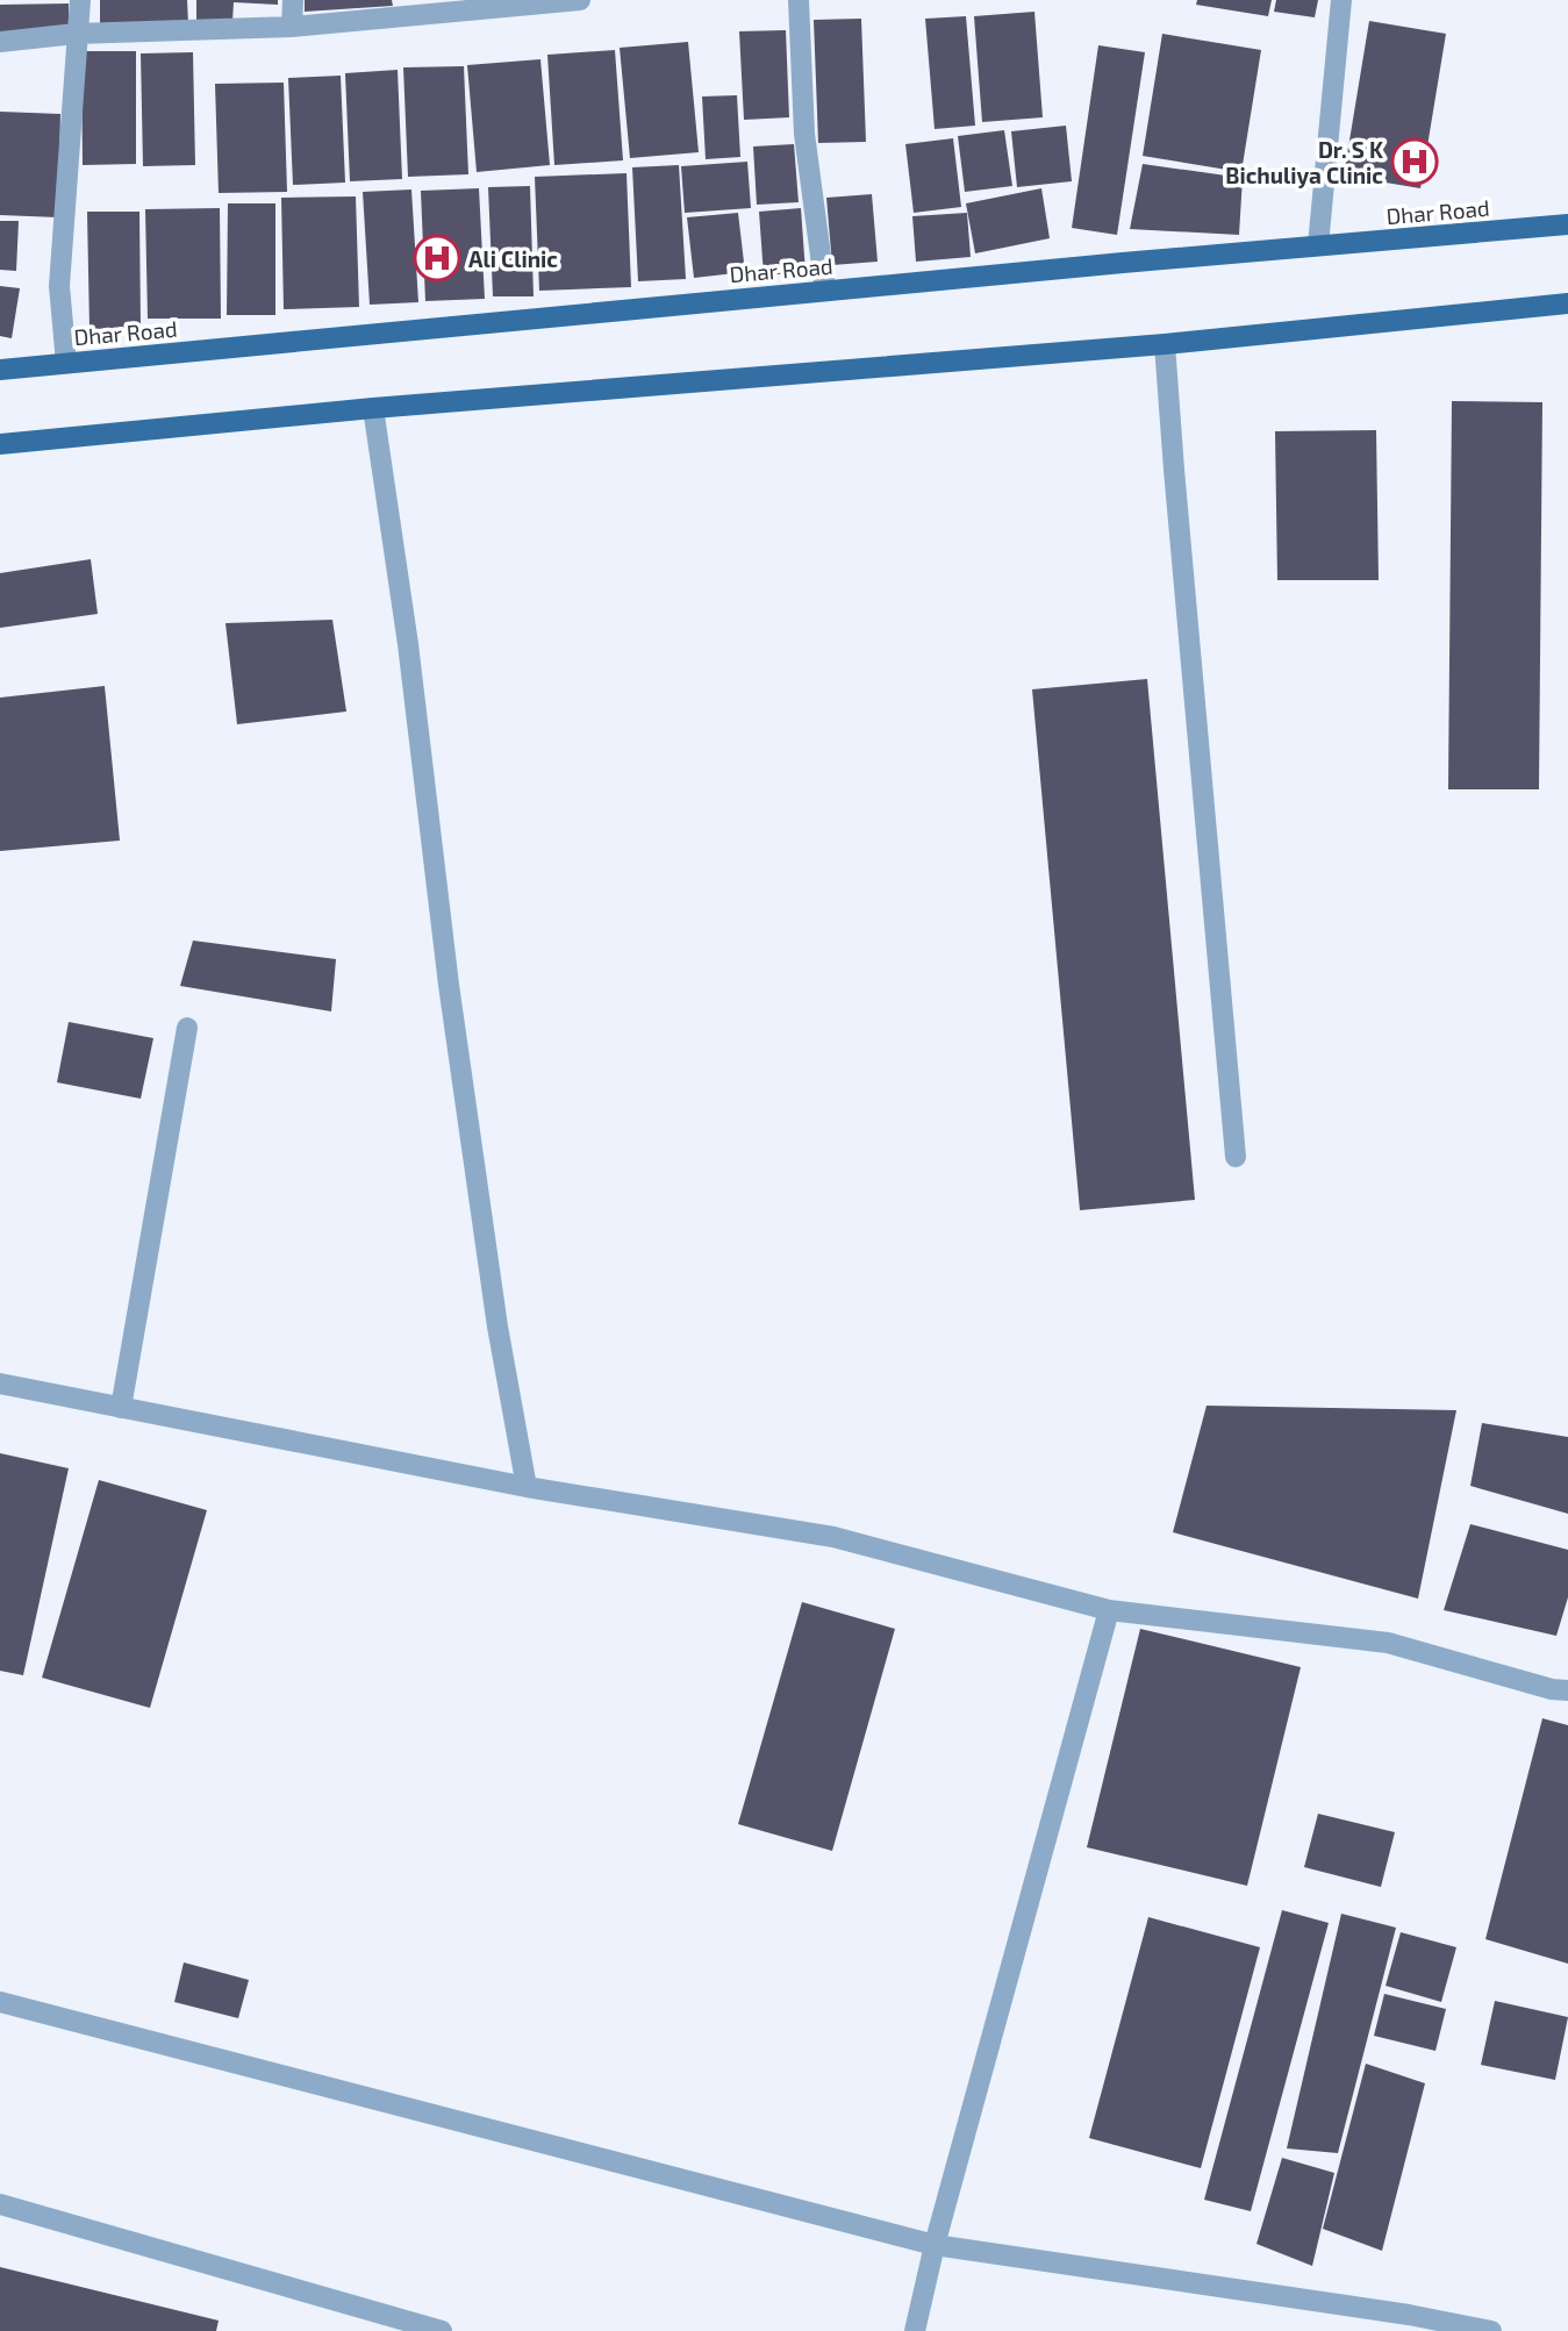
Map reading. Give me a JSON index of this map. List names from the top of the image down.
{
  "streets": {
    "main road": ["Dhar Road"]
  },
  "places": {
    "hospital": ["Dr. S K Bichuliya Clinic", "Ali Clinic"]
  }
}
